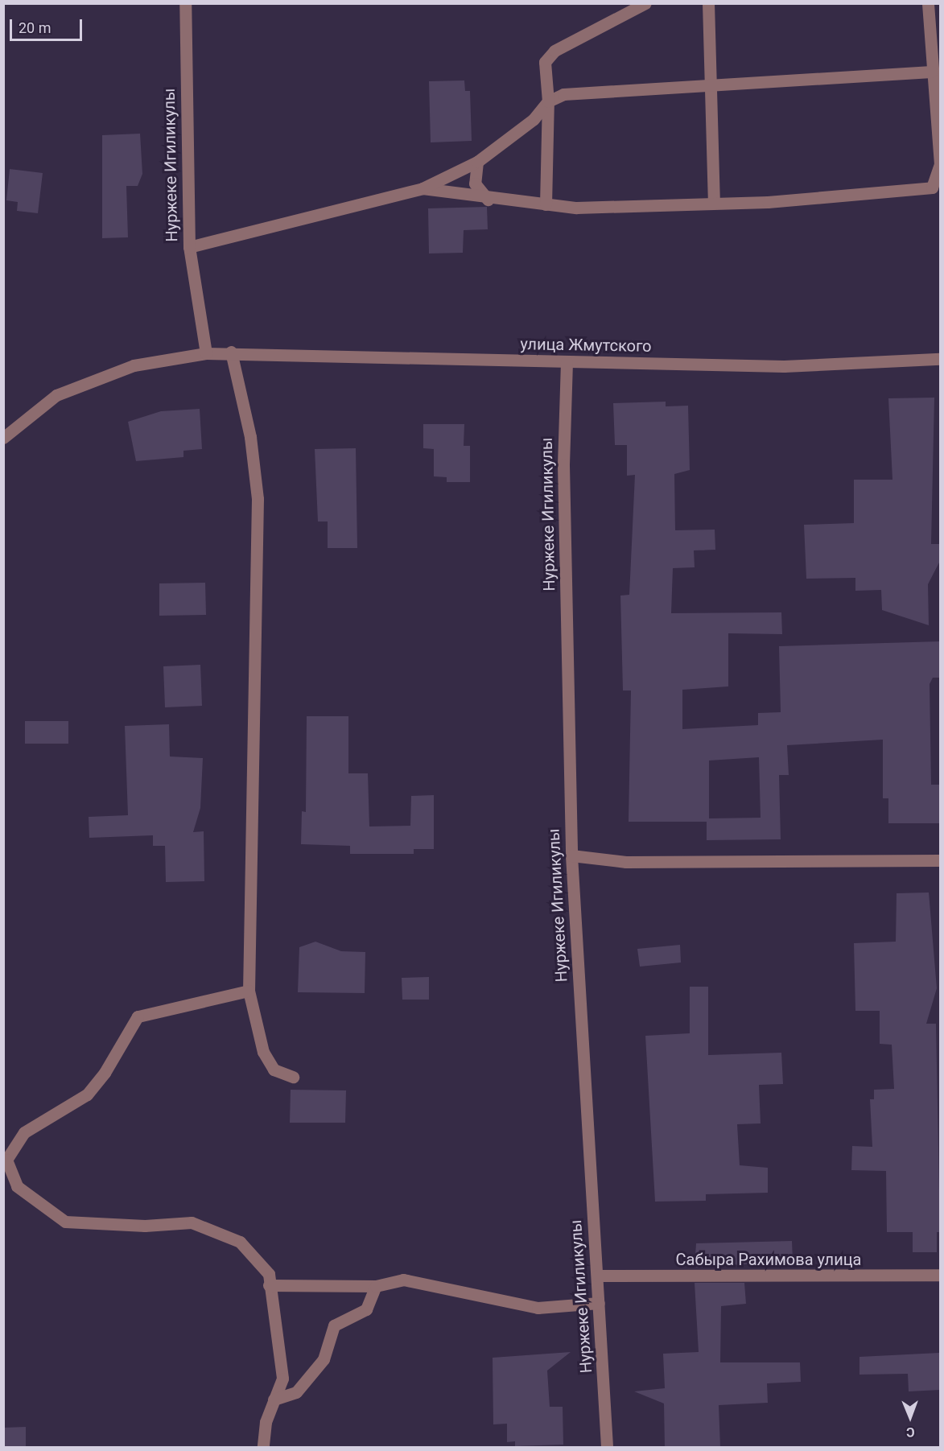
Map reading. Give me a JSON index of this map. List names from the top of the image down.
{
  "streets": {
    "street": ["Нуржеке Игиликулы", "улица Жмутского", "Сабыра Рахимова улица"]
  },
  "crossings": [
    ["Нуржеке Игиликулы", "улица Жмутского"],
    ["Нуржеке Игиликулы", "Сабыра Рахимова улица"]
  ],
  "scale_bar": "20 m",
  "north": "bottom"
}
